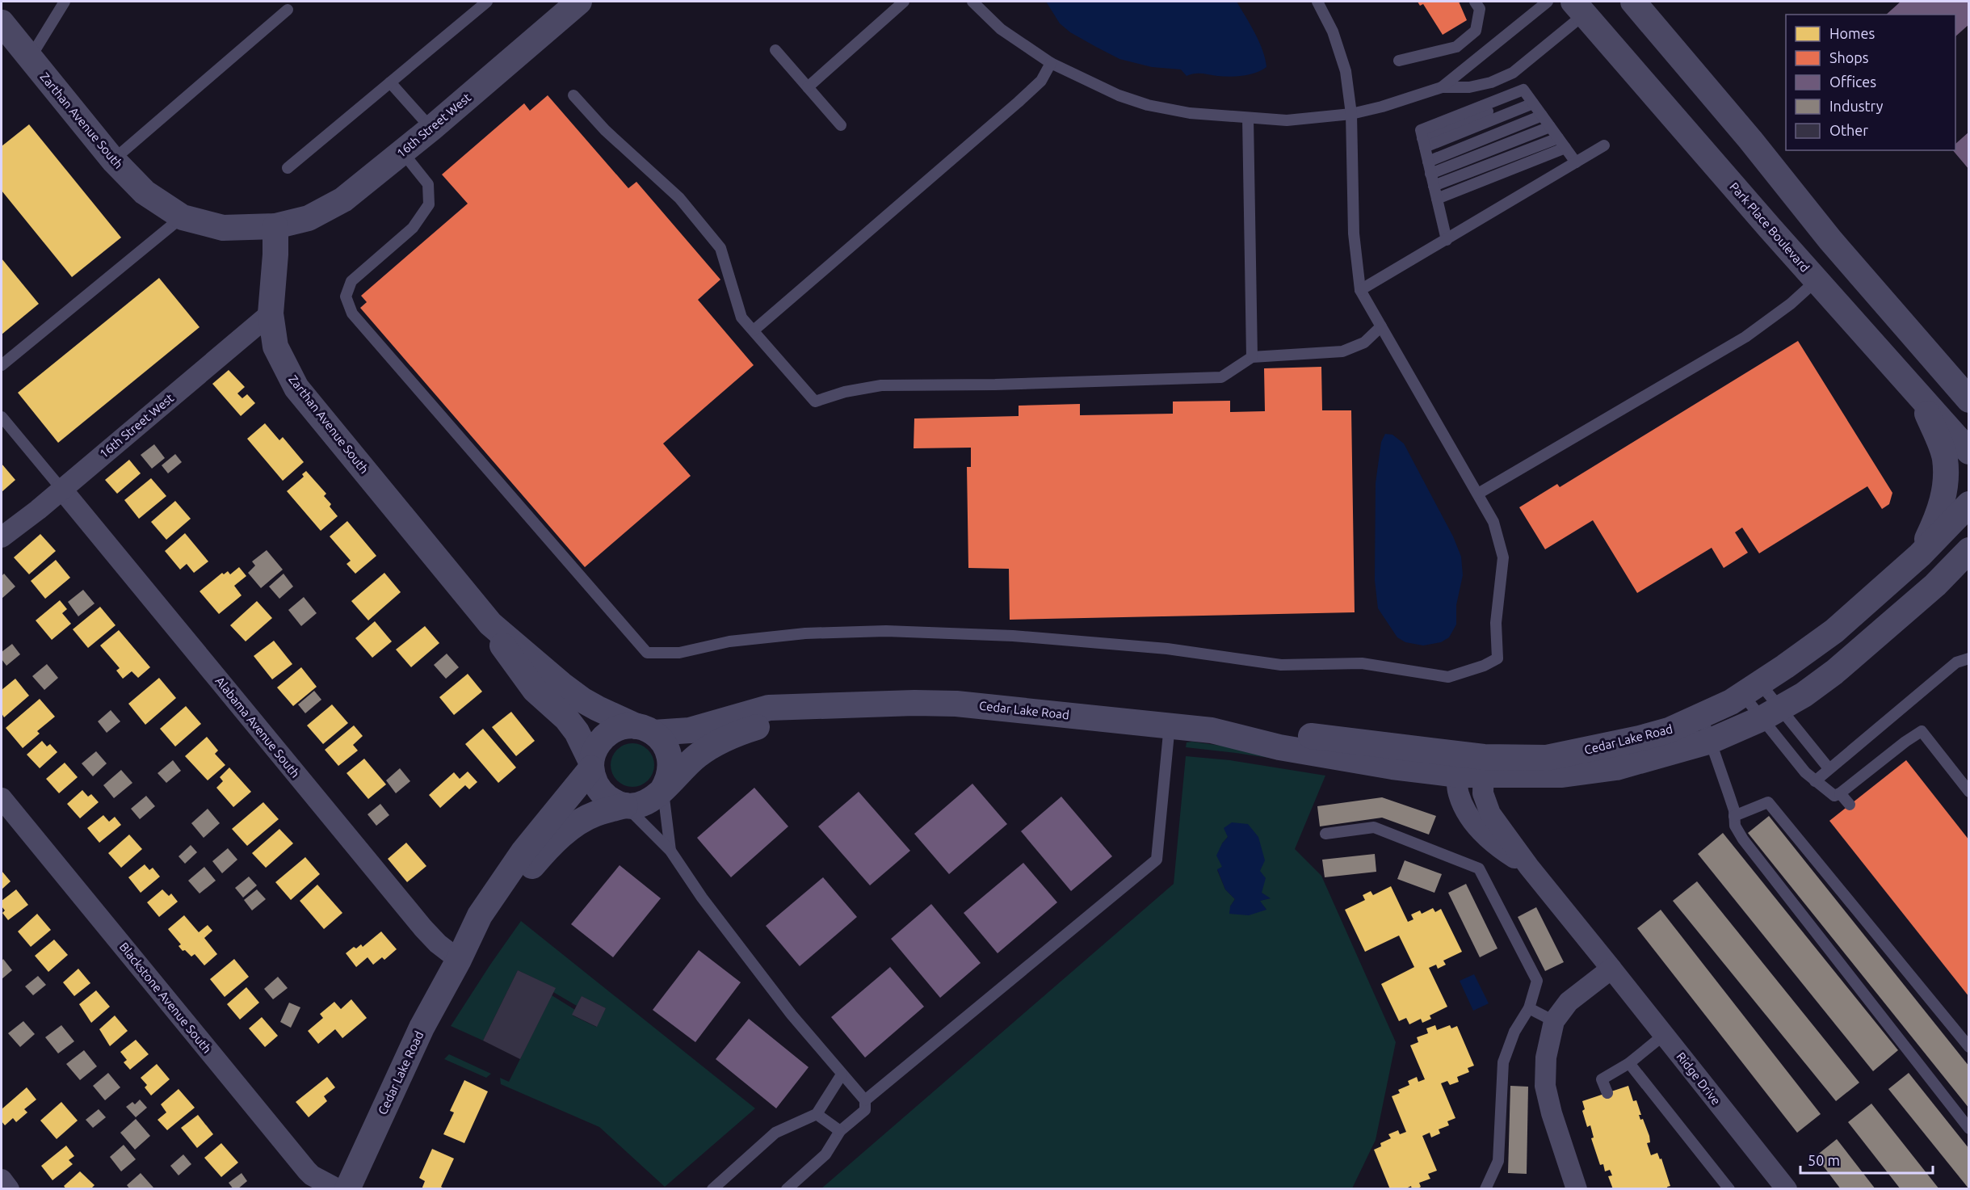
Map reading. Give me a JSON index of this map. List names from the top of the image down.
{
  "streets": {
    "street": [
      "Zarthan Avenue South",
      "16th Street West",
      "Park Place Boulevard",
      "Cedar Lake Road",
      "Alabama Avenue South",
      "Blackstone Avenue South",
      "Ridge Drive"
    ]
  },
  "crossings": [
    ["Zarthan Avenue South", "16th Street West"],
    ["Zarthan Avenue South", "Cedar Lake Road"],
    ["16th Street West", "Alabama Avenue South"],
    ["Cedar Lake Road", "Alabama Avenue South"],
    ["Cedar Lake Road", "Ridge Drive"]
  ],
  "legend": [
    "Homes",
    "Shops",
    "Offices",
    "Industry",
    "Other"
  ],
  "scale_bar": "50 m"
}
